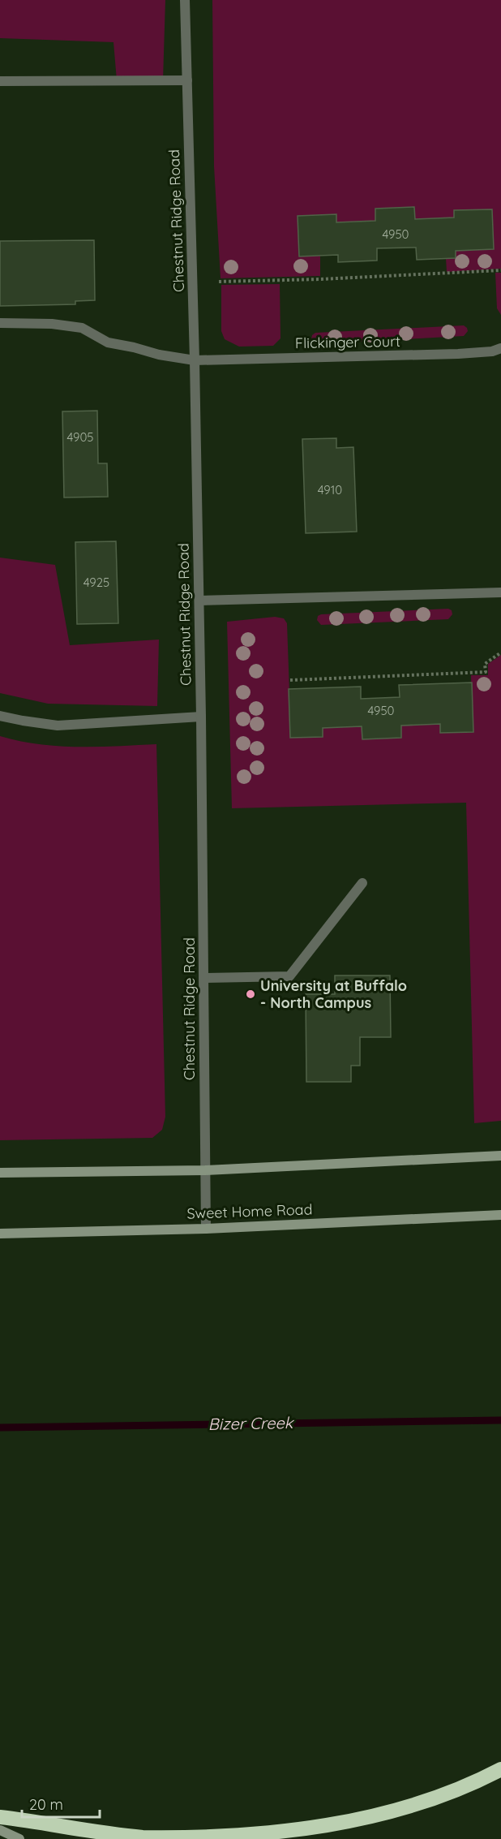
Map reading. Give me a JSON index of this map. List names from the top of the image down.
{
  "streets": {
    "main road": ["Sweet Home Road"],
    "street": ["Chestnut Ridge Road", "Flickinger Court"]
  },
  "crossings": [
    ["Chestnut Ridge Road", "Flickinger Court"],
    ["Chestnut Ridge Road", "Sweet Home Road"]
  ],
  "water": ["Bizer Creek"],
  "places": ["University at Buffalo - North Campus"],
  "house_numbers": [
    "4950",
    "4905",
    "4910",
    "4925",
    "4950"
  ],
  "scale_bar": "20 m"
}
